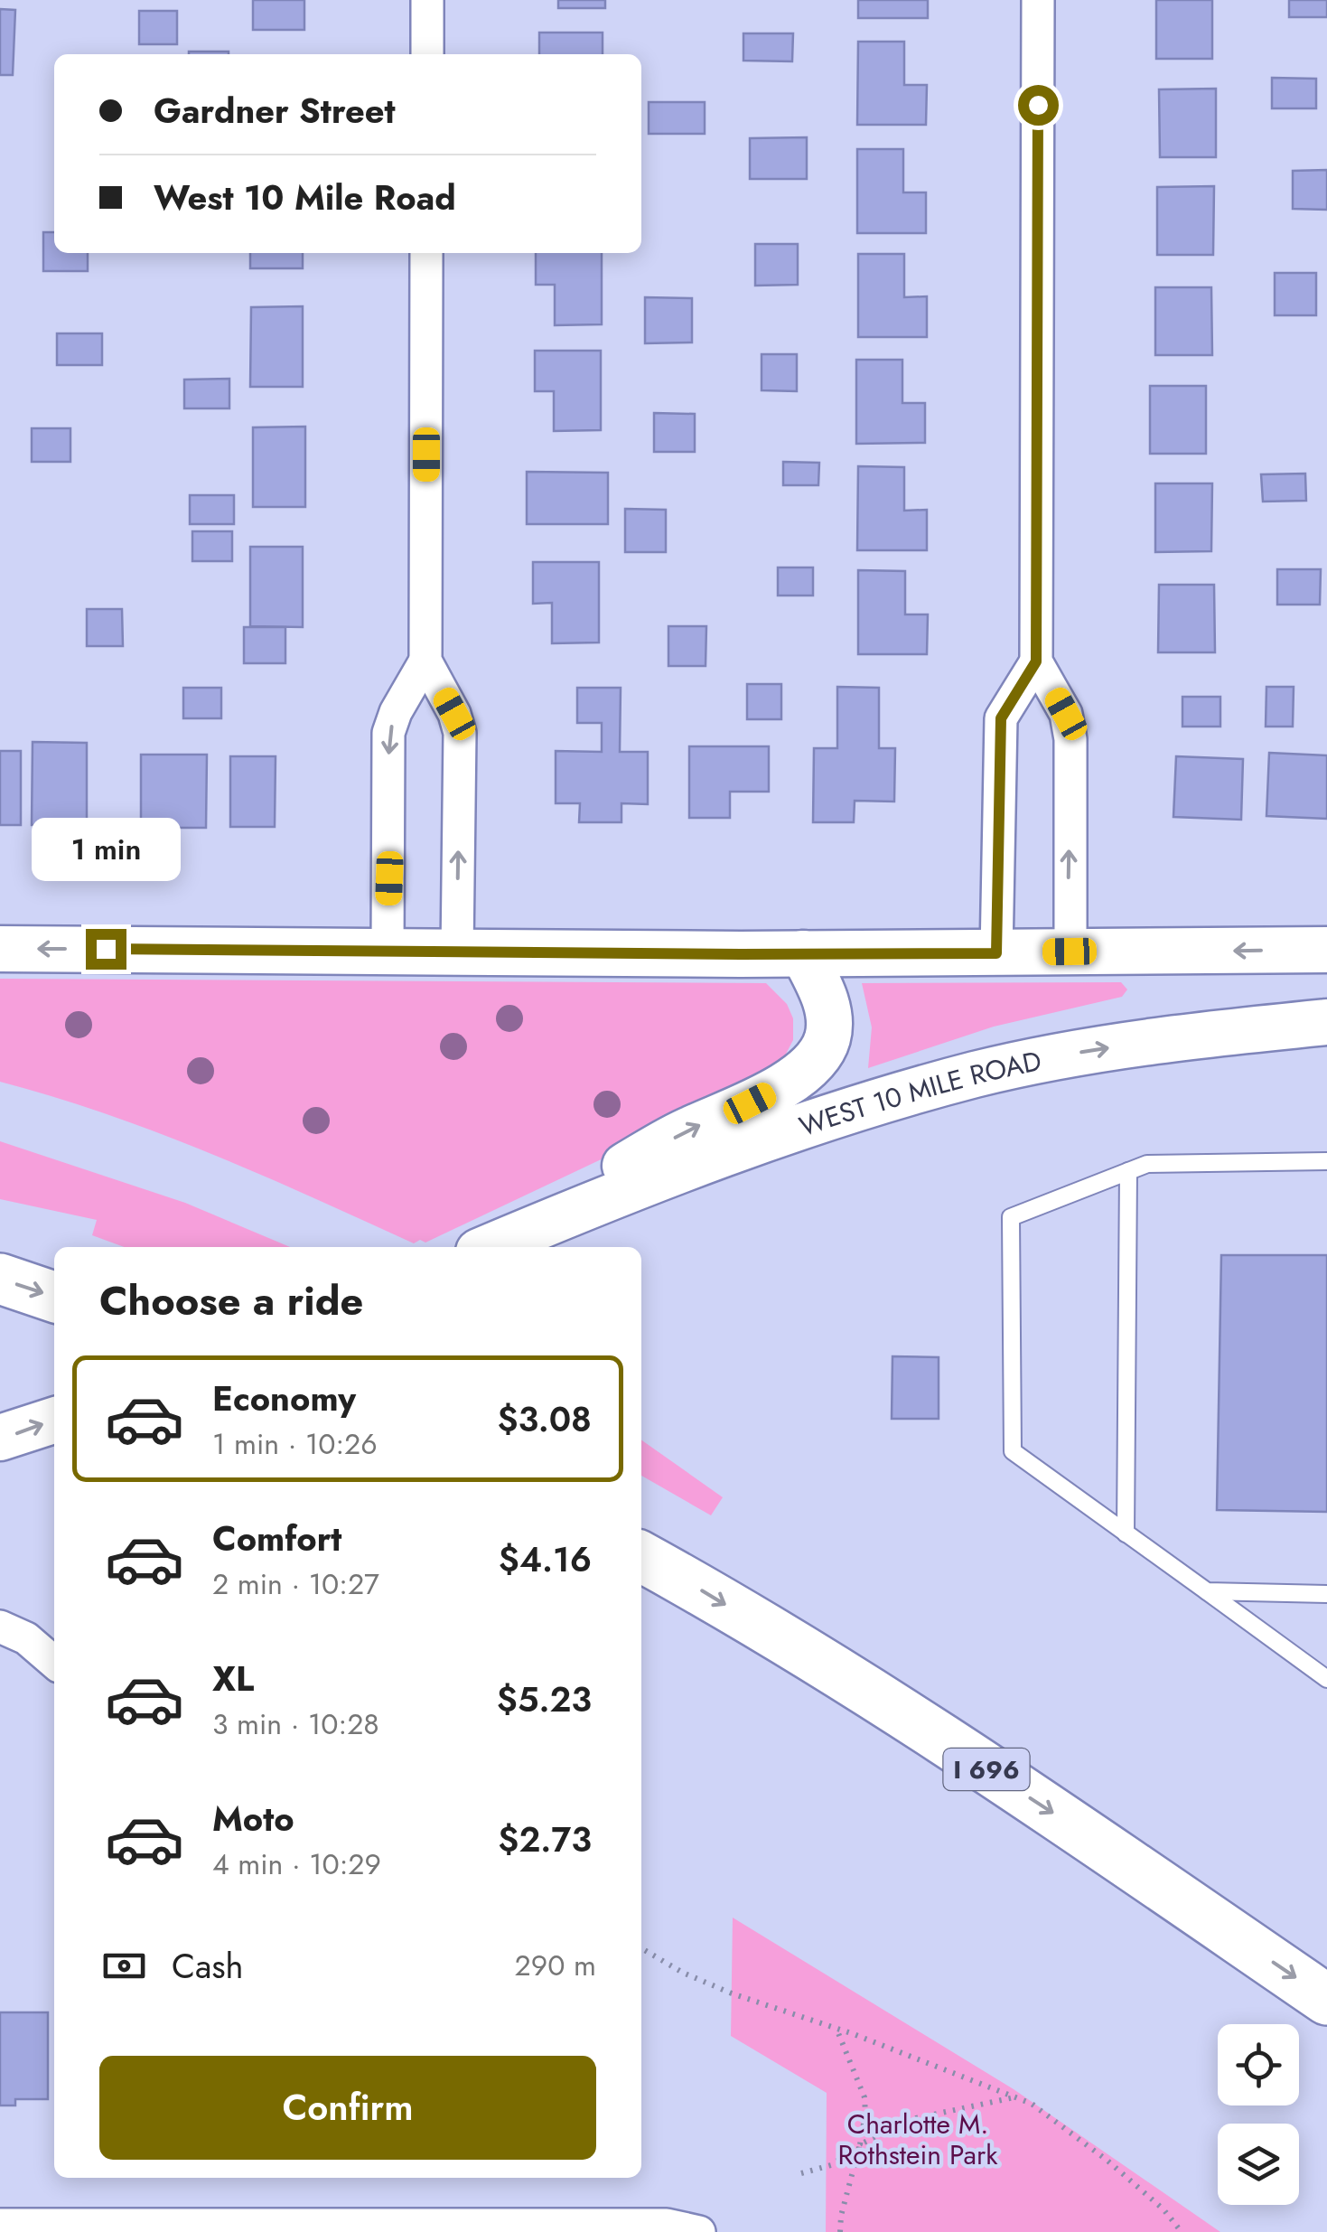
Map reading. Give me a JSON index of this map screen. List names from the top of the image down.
{
  "streets": {
    "highway": ["I 696"],
    "main road": ["WEST 10 MILE ROAD"]
  },
  "parks": ["Charlotte M. Rothstein Park"],
  "page": {
    "banner": ["Gardner Street", "West 10 Mile Road"],
    "bubble": "1 min",
    "heading": "Choose a ride",
    "list": [
      {
        "name": "Economy",
        "note": "1 min · 10:26",
        "value": "$3.08"
      },
      {
        "name": "Comfort",
        "note": "2 min · 10:27",
        "value": "$4.16"
      },
      {
        "name": "XL",
        "note": "3 min · 10:28",
        "value": "$5.23"
      },
      {
        "name": "Moto",
        "note": "4 min · 10:29",
        "value": "$2.73"
      }
    ],
    "pay": ["Cash", "290 m"],
    "buttons": "Confirm"
  }
}
